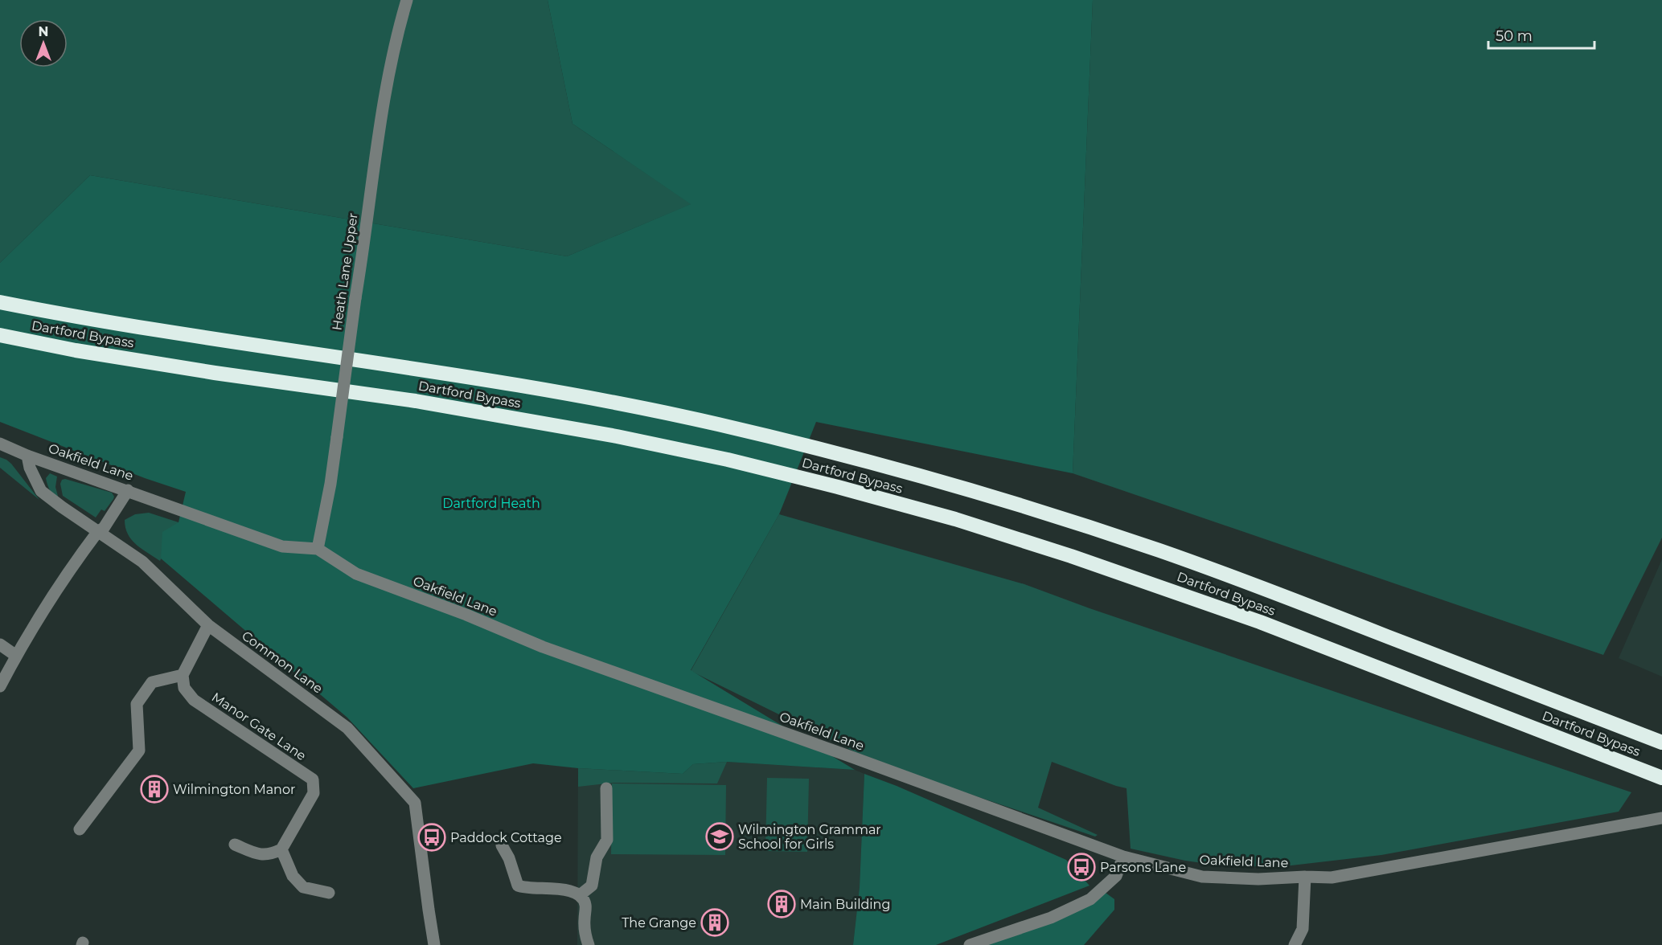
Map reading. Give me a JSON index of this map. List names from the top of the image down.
{
  "streets": {
    "highway": ["Dartford Bypass"],
    "street": [
      "Heath Lane Upper",
      "Oakfield Lane",
      "Common Lane",
      "Manor Gate Lane"
    ]
  },
  "crossings": [
    ["Heath Lane Upper", "Oakfield Lane"],
    ["Oakfield Lane", "Common Lane"]
  ],
  "parks": ["Dartford Heath"],
  "places": {
    "building": ["Wilmington Manor", "Main Building", "The Grange"],
    "school or university": ["Wilmington Grammar School for Girls"],
    "bus stop": ["Paddock Cottage", "Parsons Lane"]
  },
  "scale_bar": "50 m",
  "north": "top"
}
